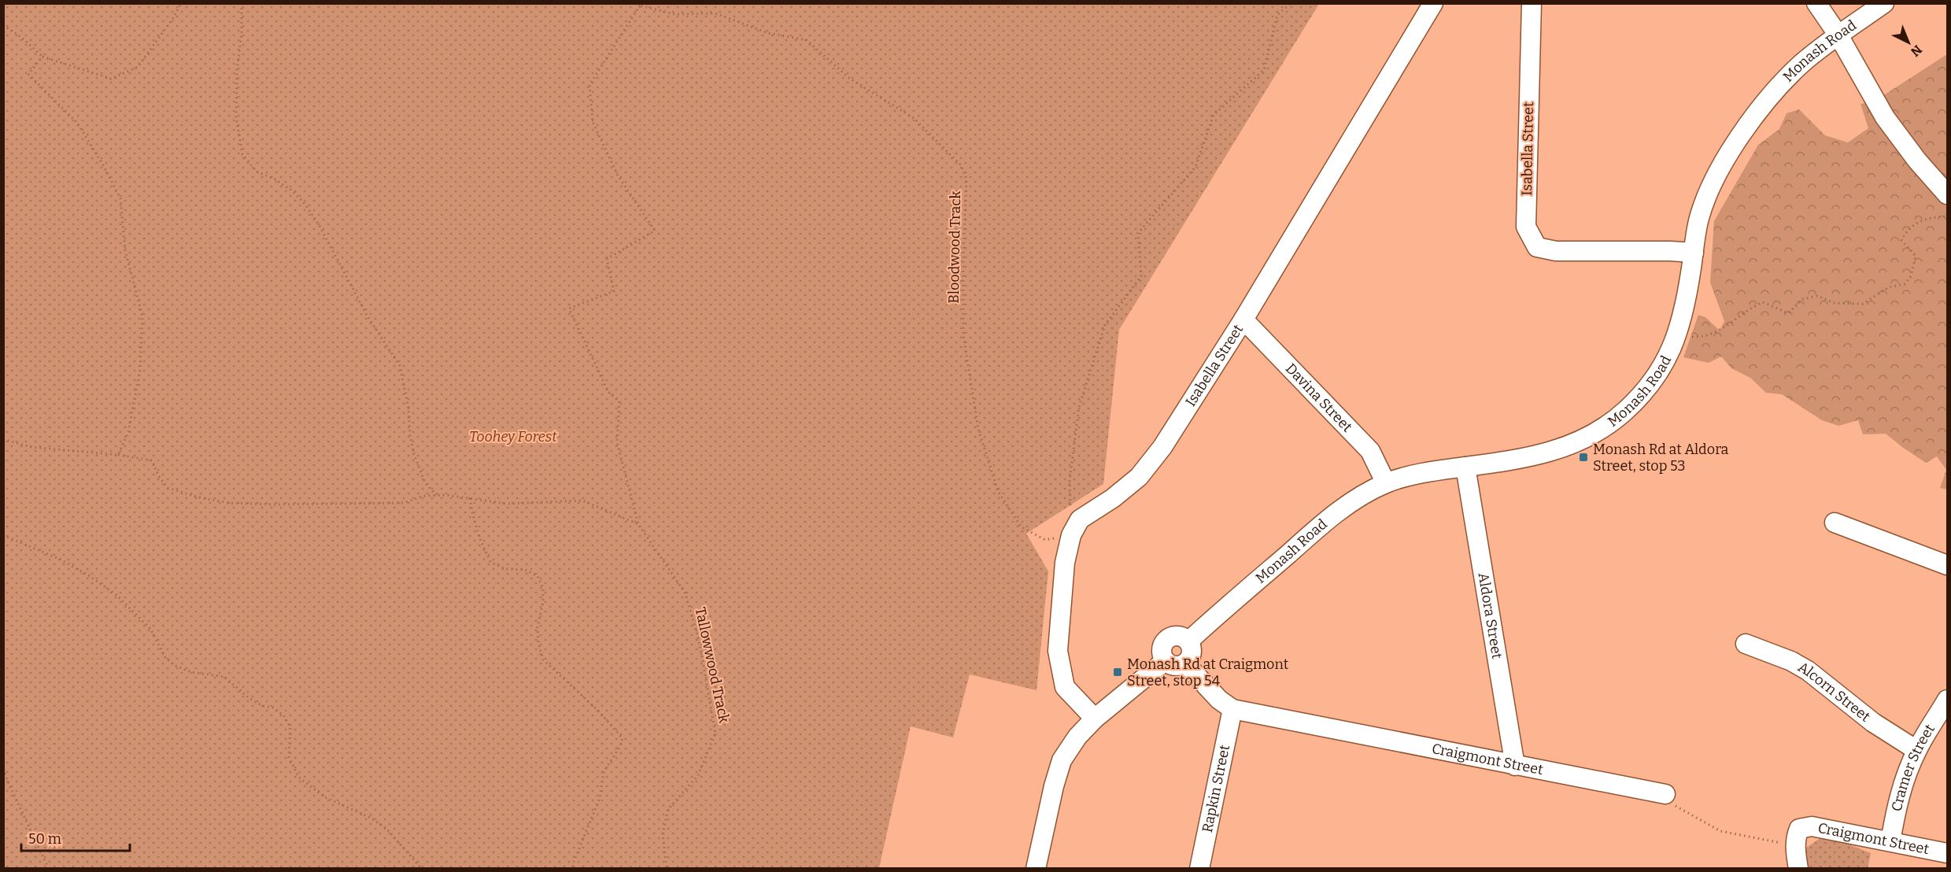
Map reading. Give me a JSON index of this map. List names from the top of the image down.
{
  "streets": {
    "street": [
      "Monash Road",
      "Isabella Street",
      "Davina Street",
      "Aldora Street",
      "Alcorn Street",
      "Craigmont Street",
      "Cramer Street",
      "Rapkin Street"
    ],
    "path": ["Bloodwood Track", "Tallowwood Track"]
  },
  "crossings": [
    ["Monash Road", "Isabella Street"],
    ["Monash Road", "Davina Street"],
    ["Monash Road", "Aldora Street"],
    ["Monash Road", "Craigmont Street"],
    ["Isabella Street", "Bloodwood Track"],
    ["Isabella Street", "Davina Street"],
    ["Bloodwood Track", "Tallowwood Track"],
    ["Aldora Street", "Craigmont Street"],
    ["Alcorn Street", "Cramer Street"],
    ["Craigmont Street", "Cramer Street"],
    ["Craigmont Street", "Rapkin Street"]
  ],
  "parks": ["Toohey Forest"],
  "places": {
    "transit": ["Monash Rd at Aldora Street, stop 53", "Monash Rd at Craigmont Street, stop 54"]
  },
  "scale_bar": "50 m",
  "north": "bottom right"
}
